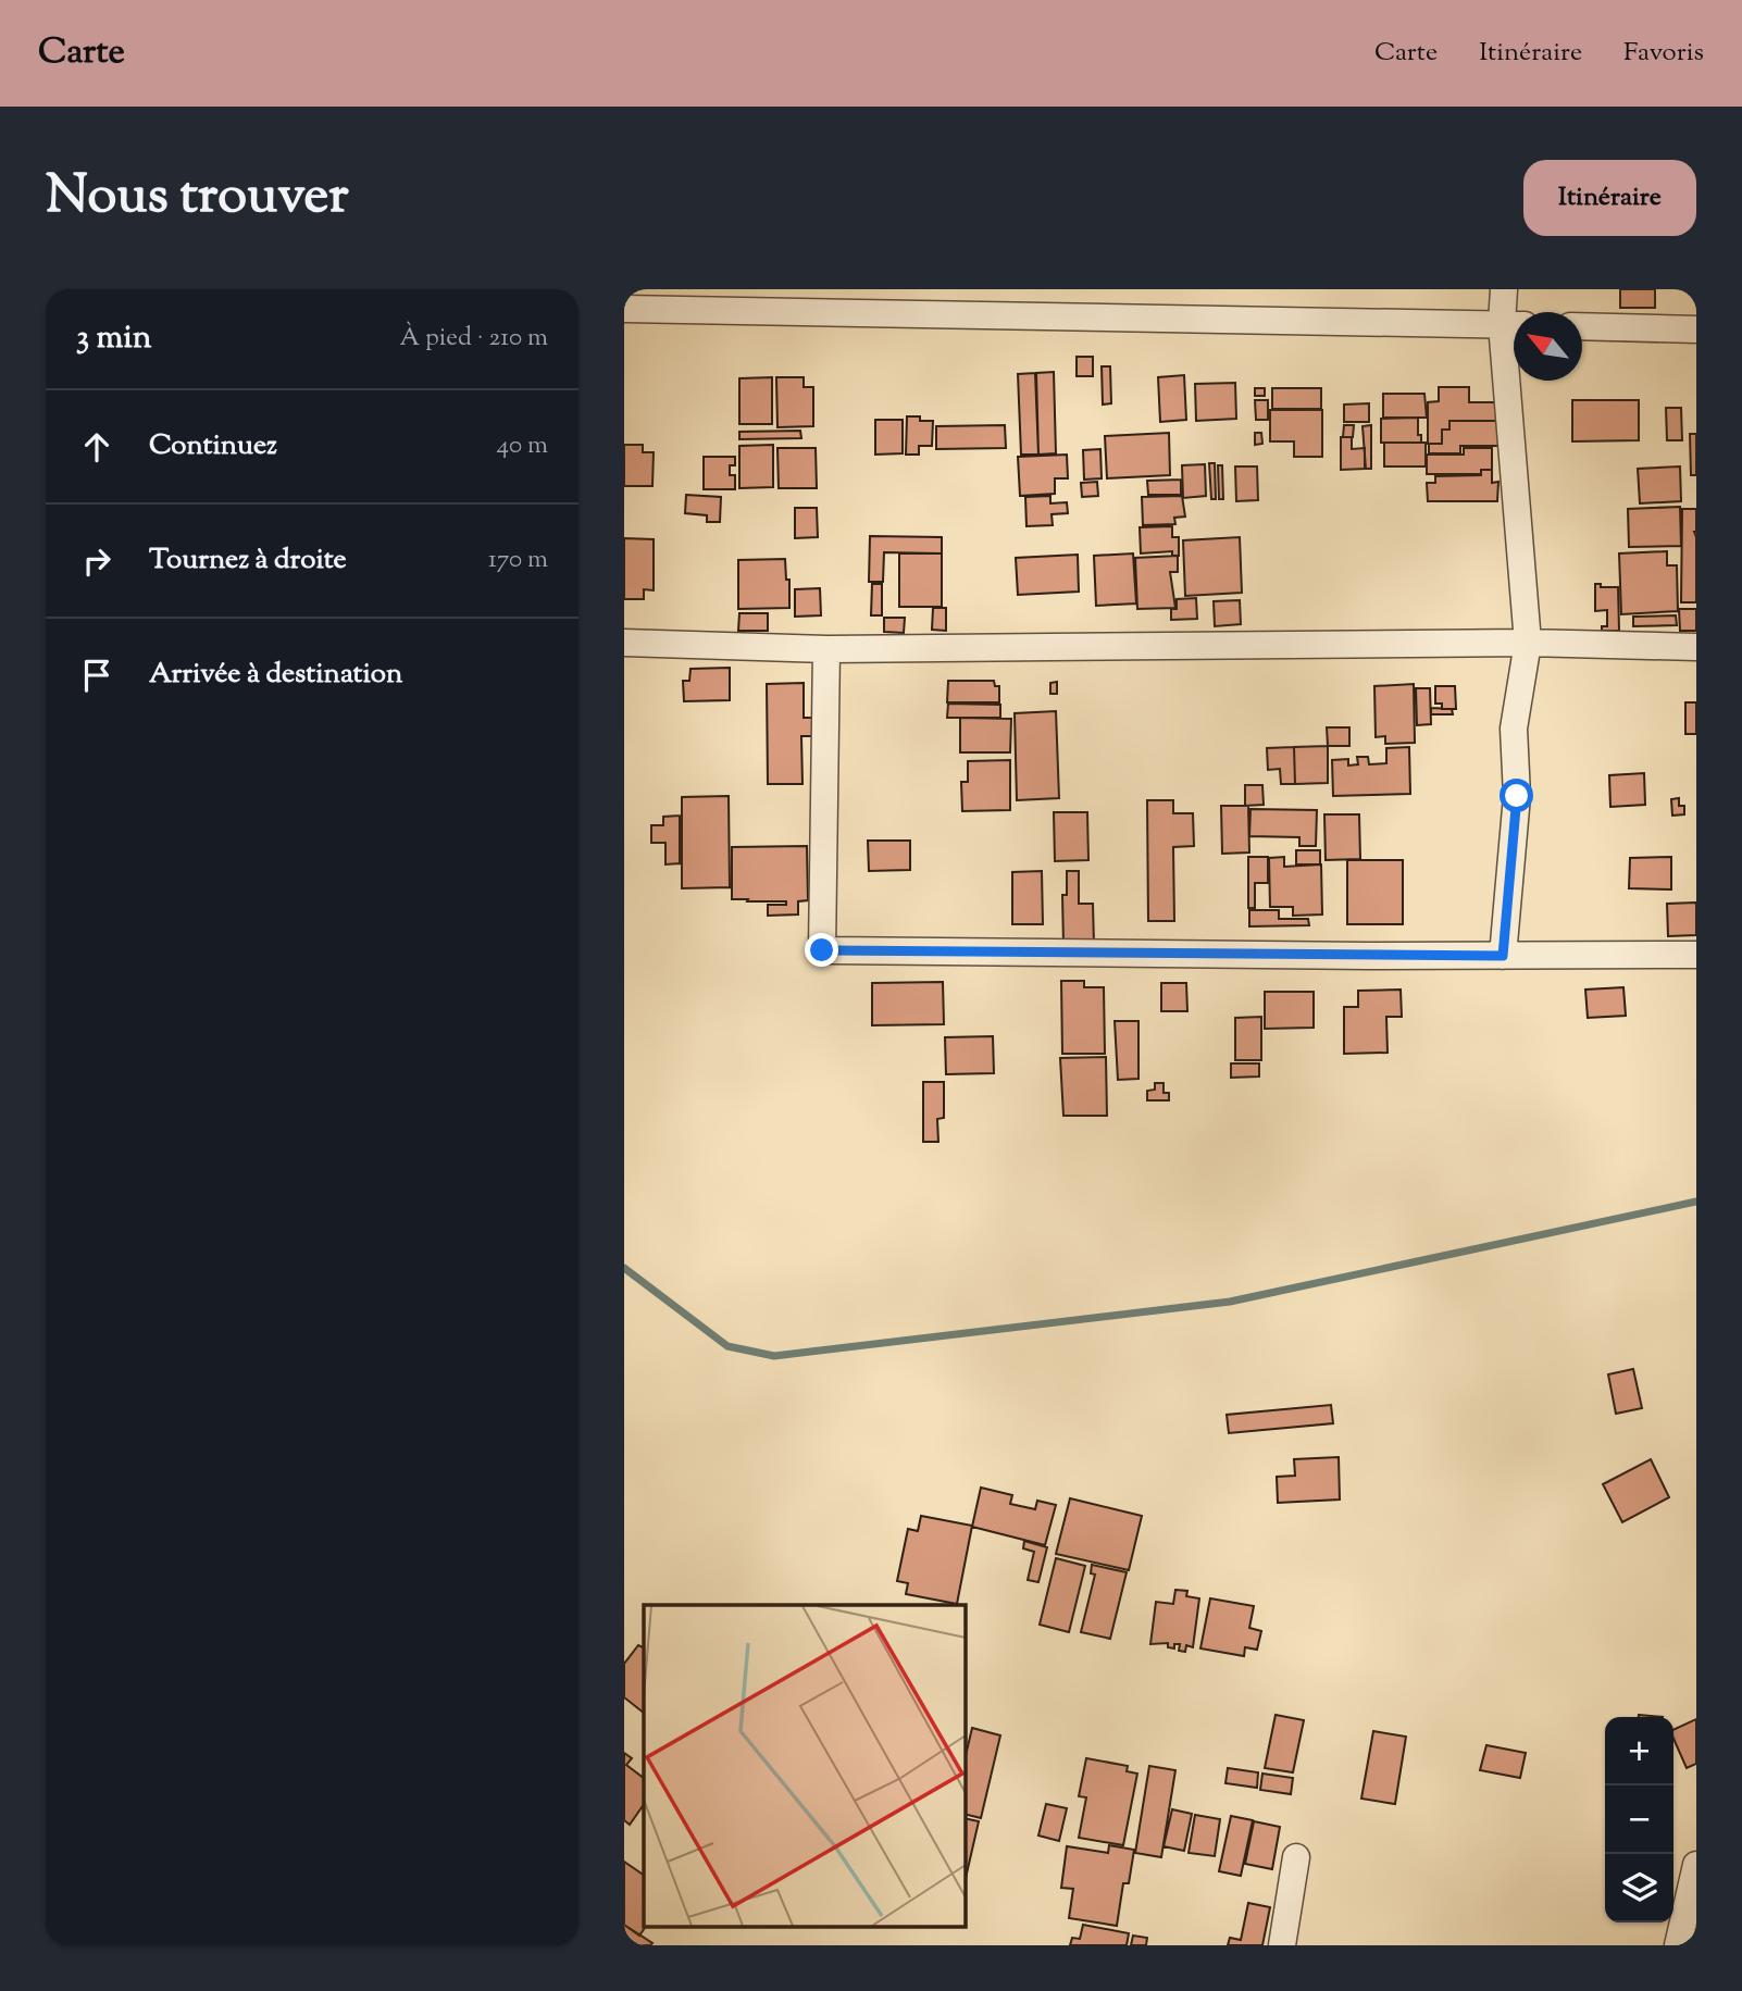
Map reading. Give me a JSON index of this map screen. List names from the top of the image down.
{
  "north": "top left",
  "page": {
    "header": "Carte",
    "nav": ["Carte", "Itinéraire", "Favoris"],
    "title": "Nous trouver",
    "buttons": "Itinéraire",
    "heading": ["3 min", "À pied · 210 m"],
    "list": [
      ["Continuez", "40 m"],
      ["Tournez à droite", "170 m"],
      "Arrivée à destination"
    ],
    "map_buttons": ["+", "−"]
  }
}
